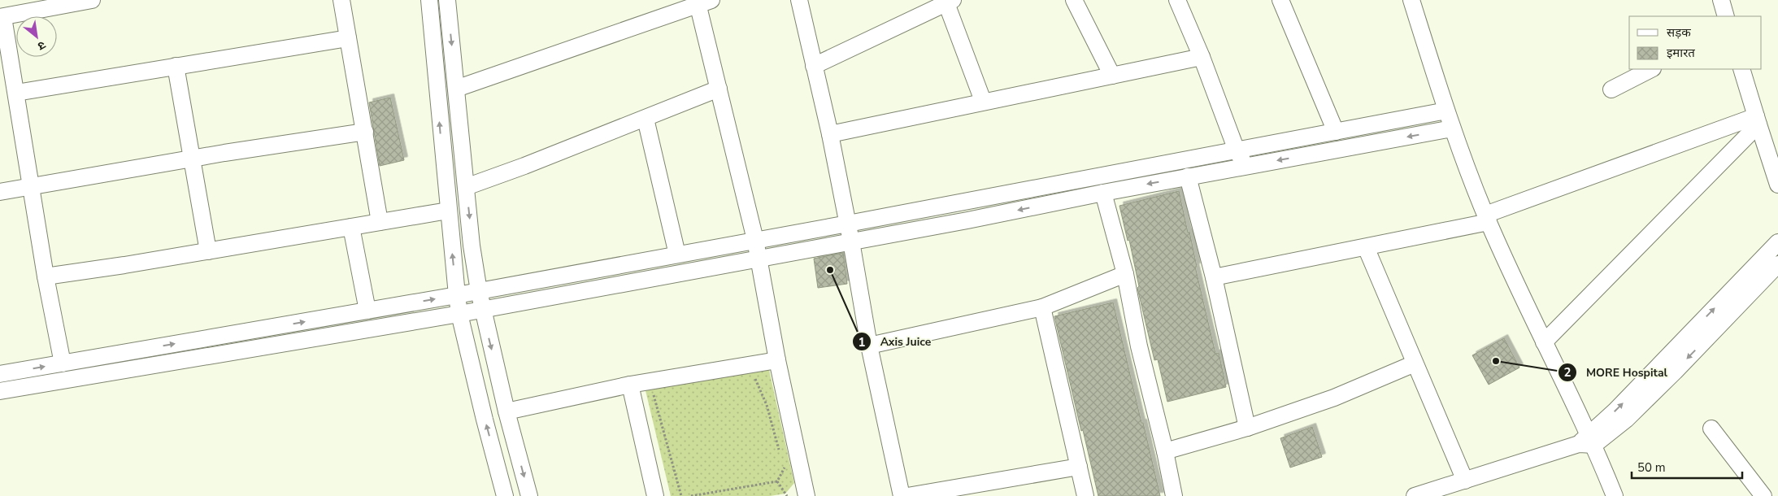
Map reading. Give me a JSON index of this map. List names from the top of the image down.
{
  "places": ["Axis Juice", "MORE Hospital"],
  "legend": ["सड़क", "इमारत"],
  "scale_bar": "50 m",
  "north": "bottom right"
}
